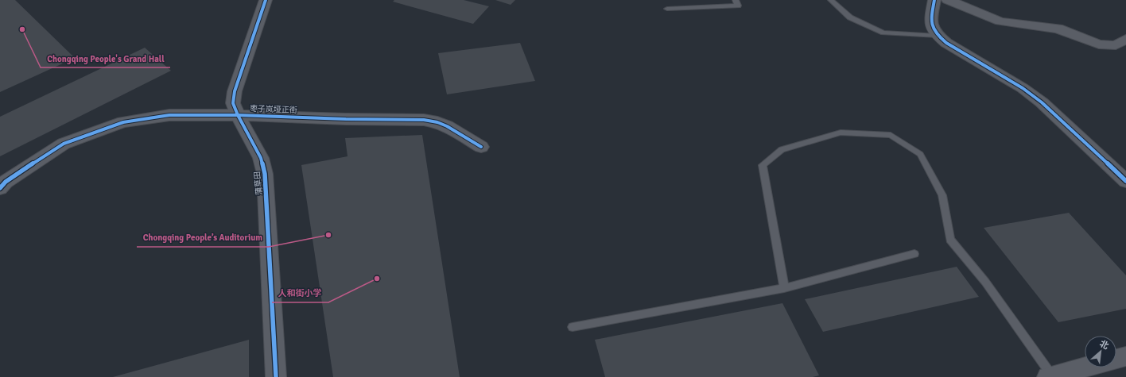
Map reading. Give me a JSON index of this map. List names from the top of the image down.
{
  "streets": {
    "street": ["枣子岚垭正街", "蒲草田"]
  },
  "crossings": [
    ["枣子岚垭正街", "蒲草田"]
  ],
  "places": ["Chongqing People's Grand Hall", "Chongqing People’s Auditorium", "人和街小学"],
  "north": "top right"
}
